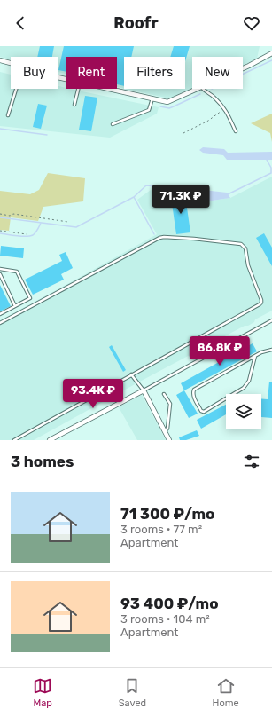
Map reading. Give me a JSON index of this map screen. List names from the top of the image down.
{
  "page": {
    "header": "Roofr",
    "chip": [
      "Buy",
      "Rent",
      "Filters",
      "New"
    ],
    "price": ["71.3K ₽", "86.8K ₽", "93.4K ₽"],
    "heading": "3 homes",
    "list": [
      {
        "name": "71 300 ₽/mo",
        "note": "3 rooms · 77 m² · Apartment"
      },
      {
        "name": "93 400 ₽/mo",
        "note": "3 rooms · 104 m² · Apartment"
      }
    ],
    "tabs": ["Map", "Saved", "Home"]
  }
}
